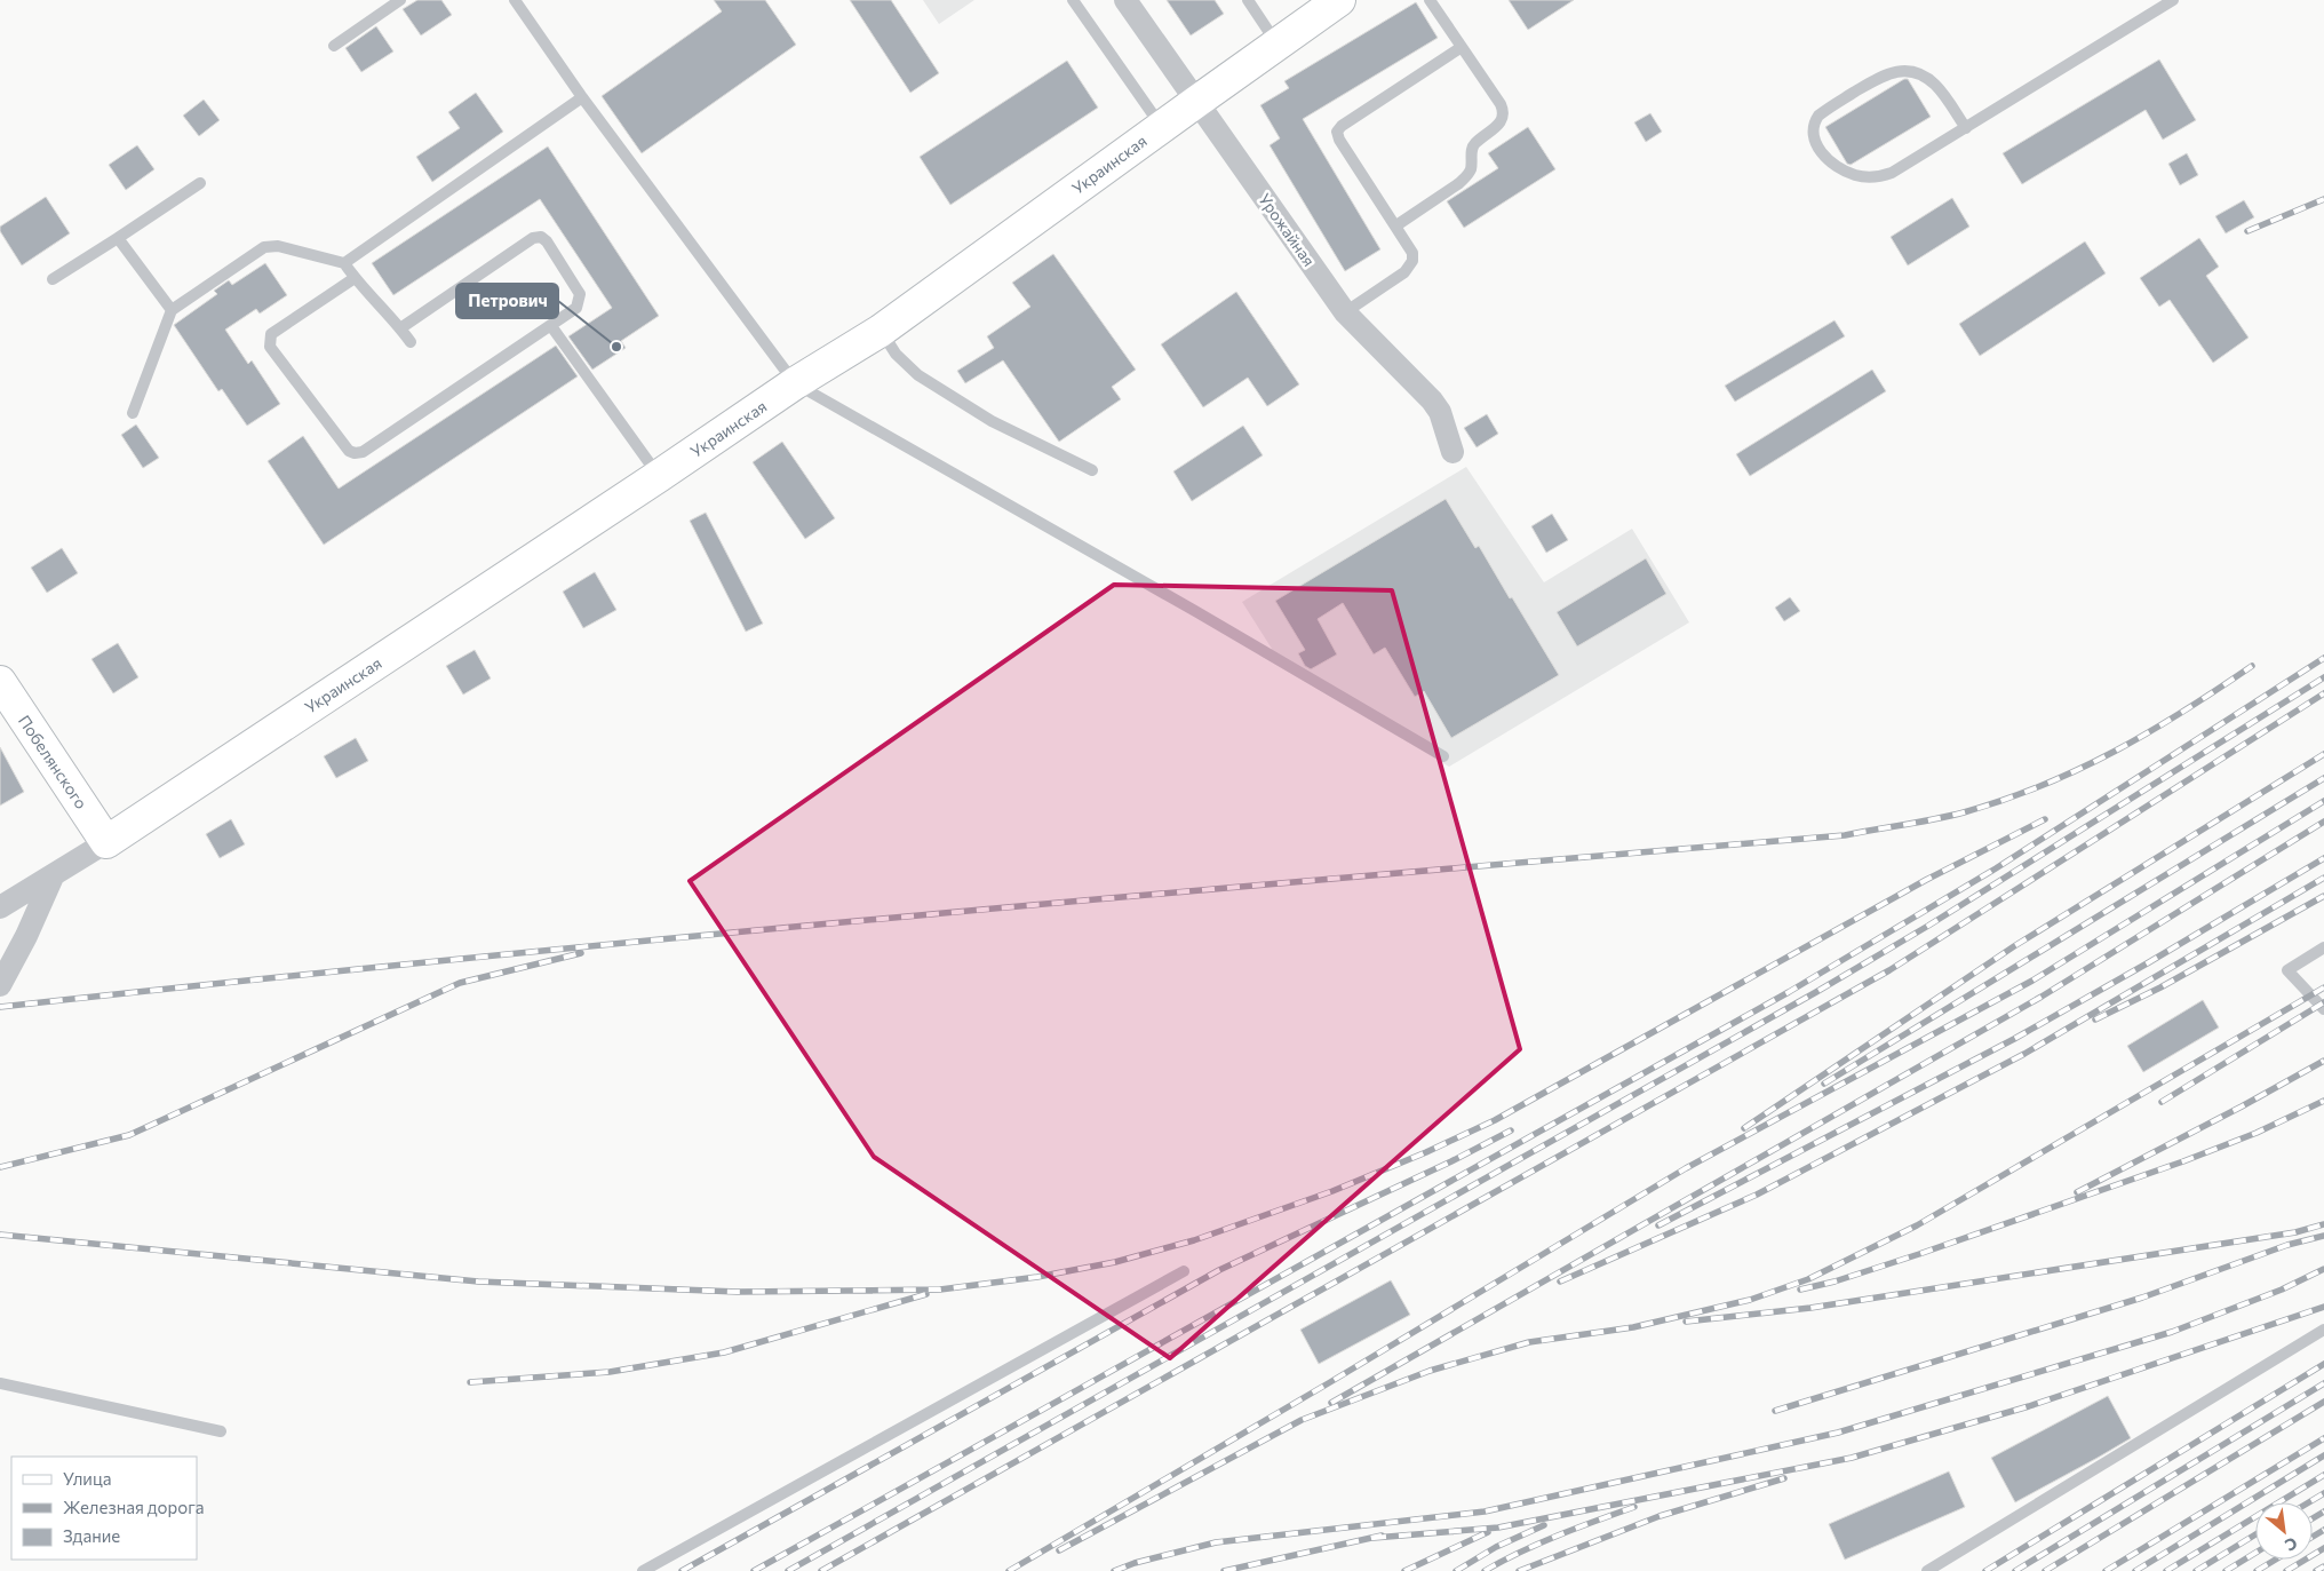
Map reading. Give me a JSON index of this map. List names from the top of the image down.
{
  "streets": {
    "street": ["Украинская", "Урожайная", "Побелянского"]
  },
  "crossings": [
    ["Украинская", "Урожайная"],
    ["Украинская", "Побелянского"]
  ],
  "places": ["Петрович"],
  "legend": ["Улица", "Железная дорога", "Здание"],
  "north": "bottom right"
}
